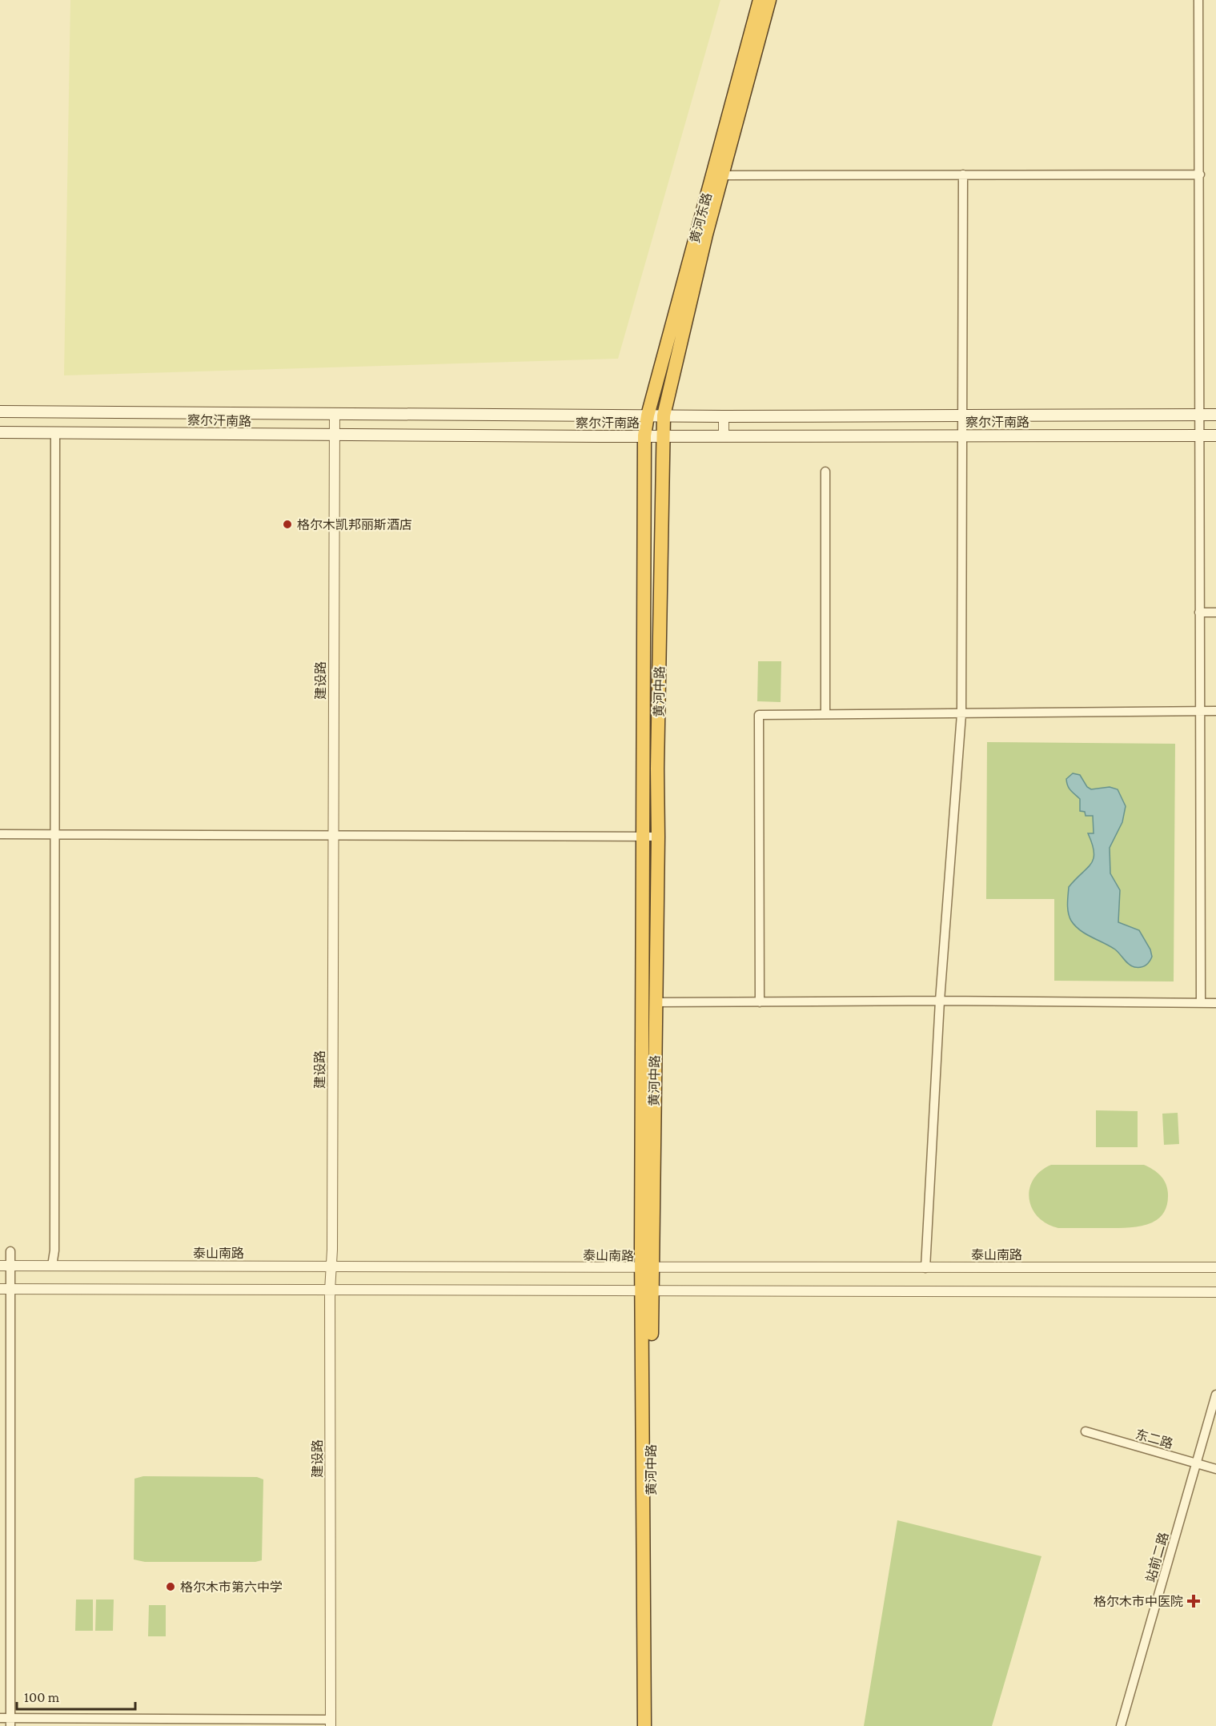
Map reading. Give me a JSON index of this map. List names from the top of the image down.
{
  "streets": {
    "highway": ["黄河东路", "黄河中路"],
    "main road": ["察尔汗南路"],
    "street": [
      "建设路",
      "泰山南路",
      "东二路",
      "站前二路"
    ]
  },
  "crossings": [
    ["黄河东路", "察尔汗南路"],
    ["黄河东路", "黄河中路"],
    ["察尔汗南路", "建设路"],
    ["察尔汗南路", "黄河中路"],
    ["建设路", "泰山南路"],
    ["黄河中路", "泰山南路"],
    ["东二路", "站前二路"]
  ],
  "places": {
    "other": ["格尔木凯邦丽斯酒店", "格尔木市第六中学"],
    "health": ["格尔木市中医院"]
  },
  "scale_bar": "100 m"
}
